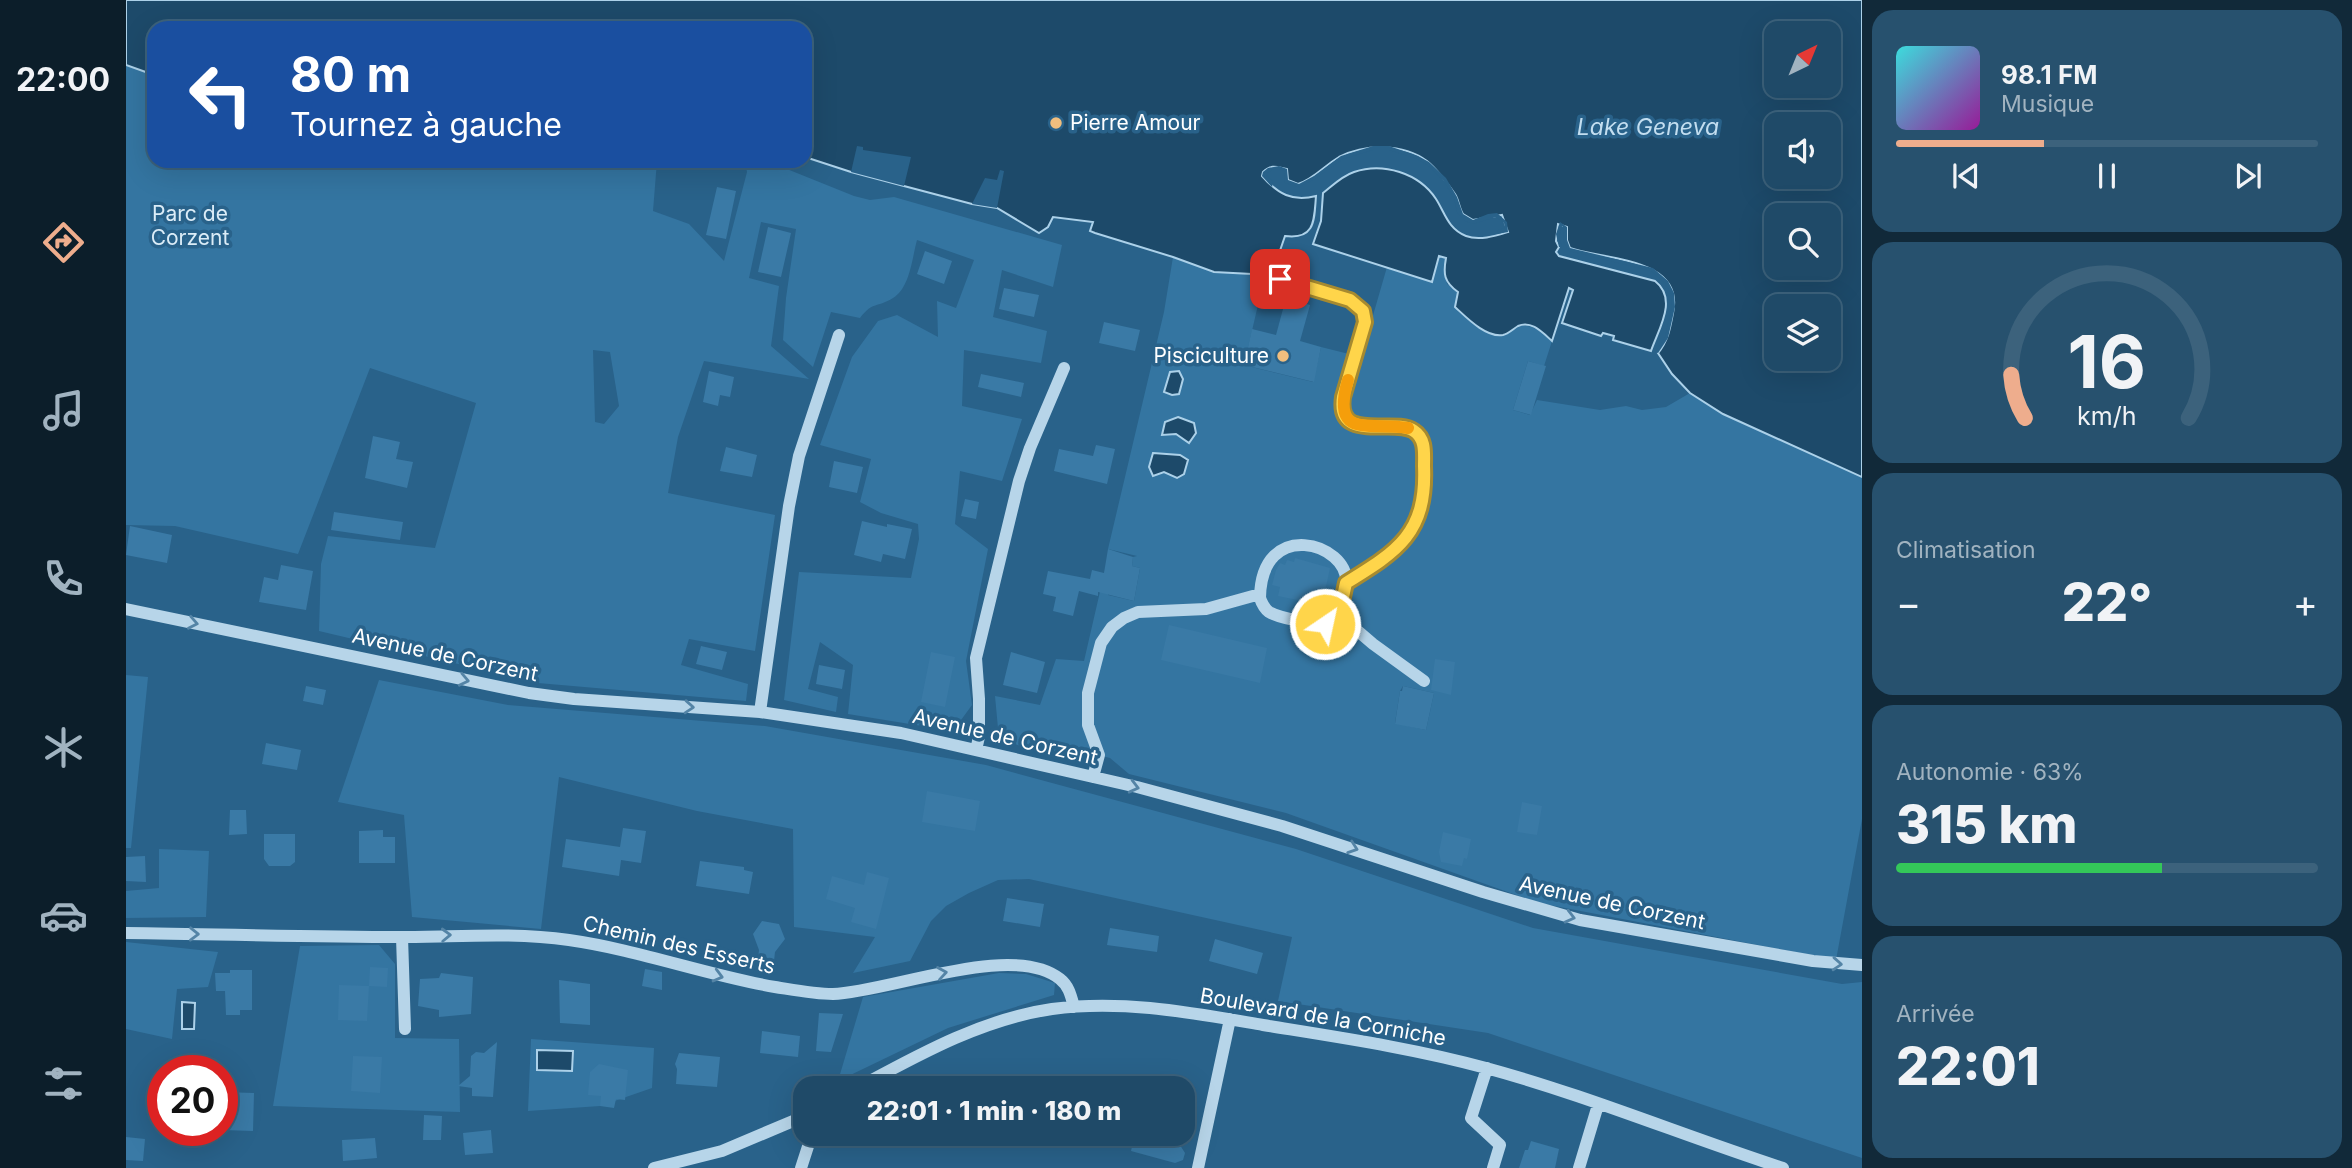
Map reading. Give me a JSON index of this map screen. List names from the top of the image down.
{
  "streets": {
    "street": ["Avenue de Corzent", "Chemin des Esserts", "Boulevard de la Corniche"]
  },
  "crossings": [
    ["Chemin des Esserts", "Boulevard de la Corniche"]
  ],
  "one_way": ["Avenue de Corzent", "Chemin des Esserts"],
  "water": ["Lake Geneva"],
  "parks": ["Parc de Corzent"],
  "places": ["Pierre Amour", "Pisciculture"],
  "north": "top right",
  "page": {
    "tabs": "22:00",
    "turn": ["80 m", "Tournez à gauche"],
    "song": ["98.1 FM", "Musique"],
    "tile": [
      "Climatisation",
      ["Autonomie · 63%", "315 km"],
      ["Arrivée", "22:01"]
    ],
    "heat": ["−", "22°", "+"],
    "limit": "20",
    "trip": "22:01 · 1 min · 180 m",
    "gauge": ["16", "km/h"]
  }
}
